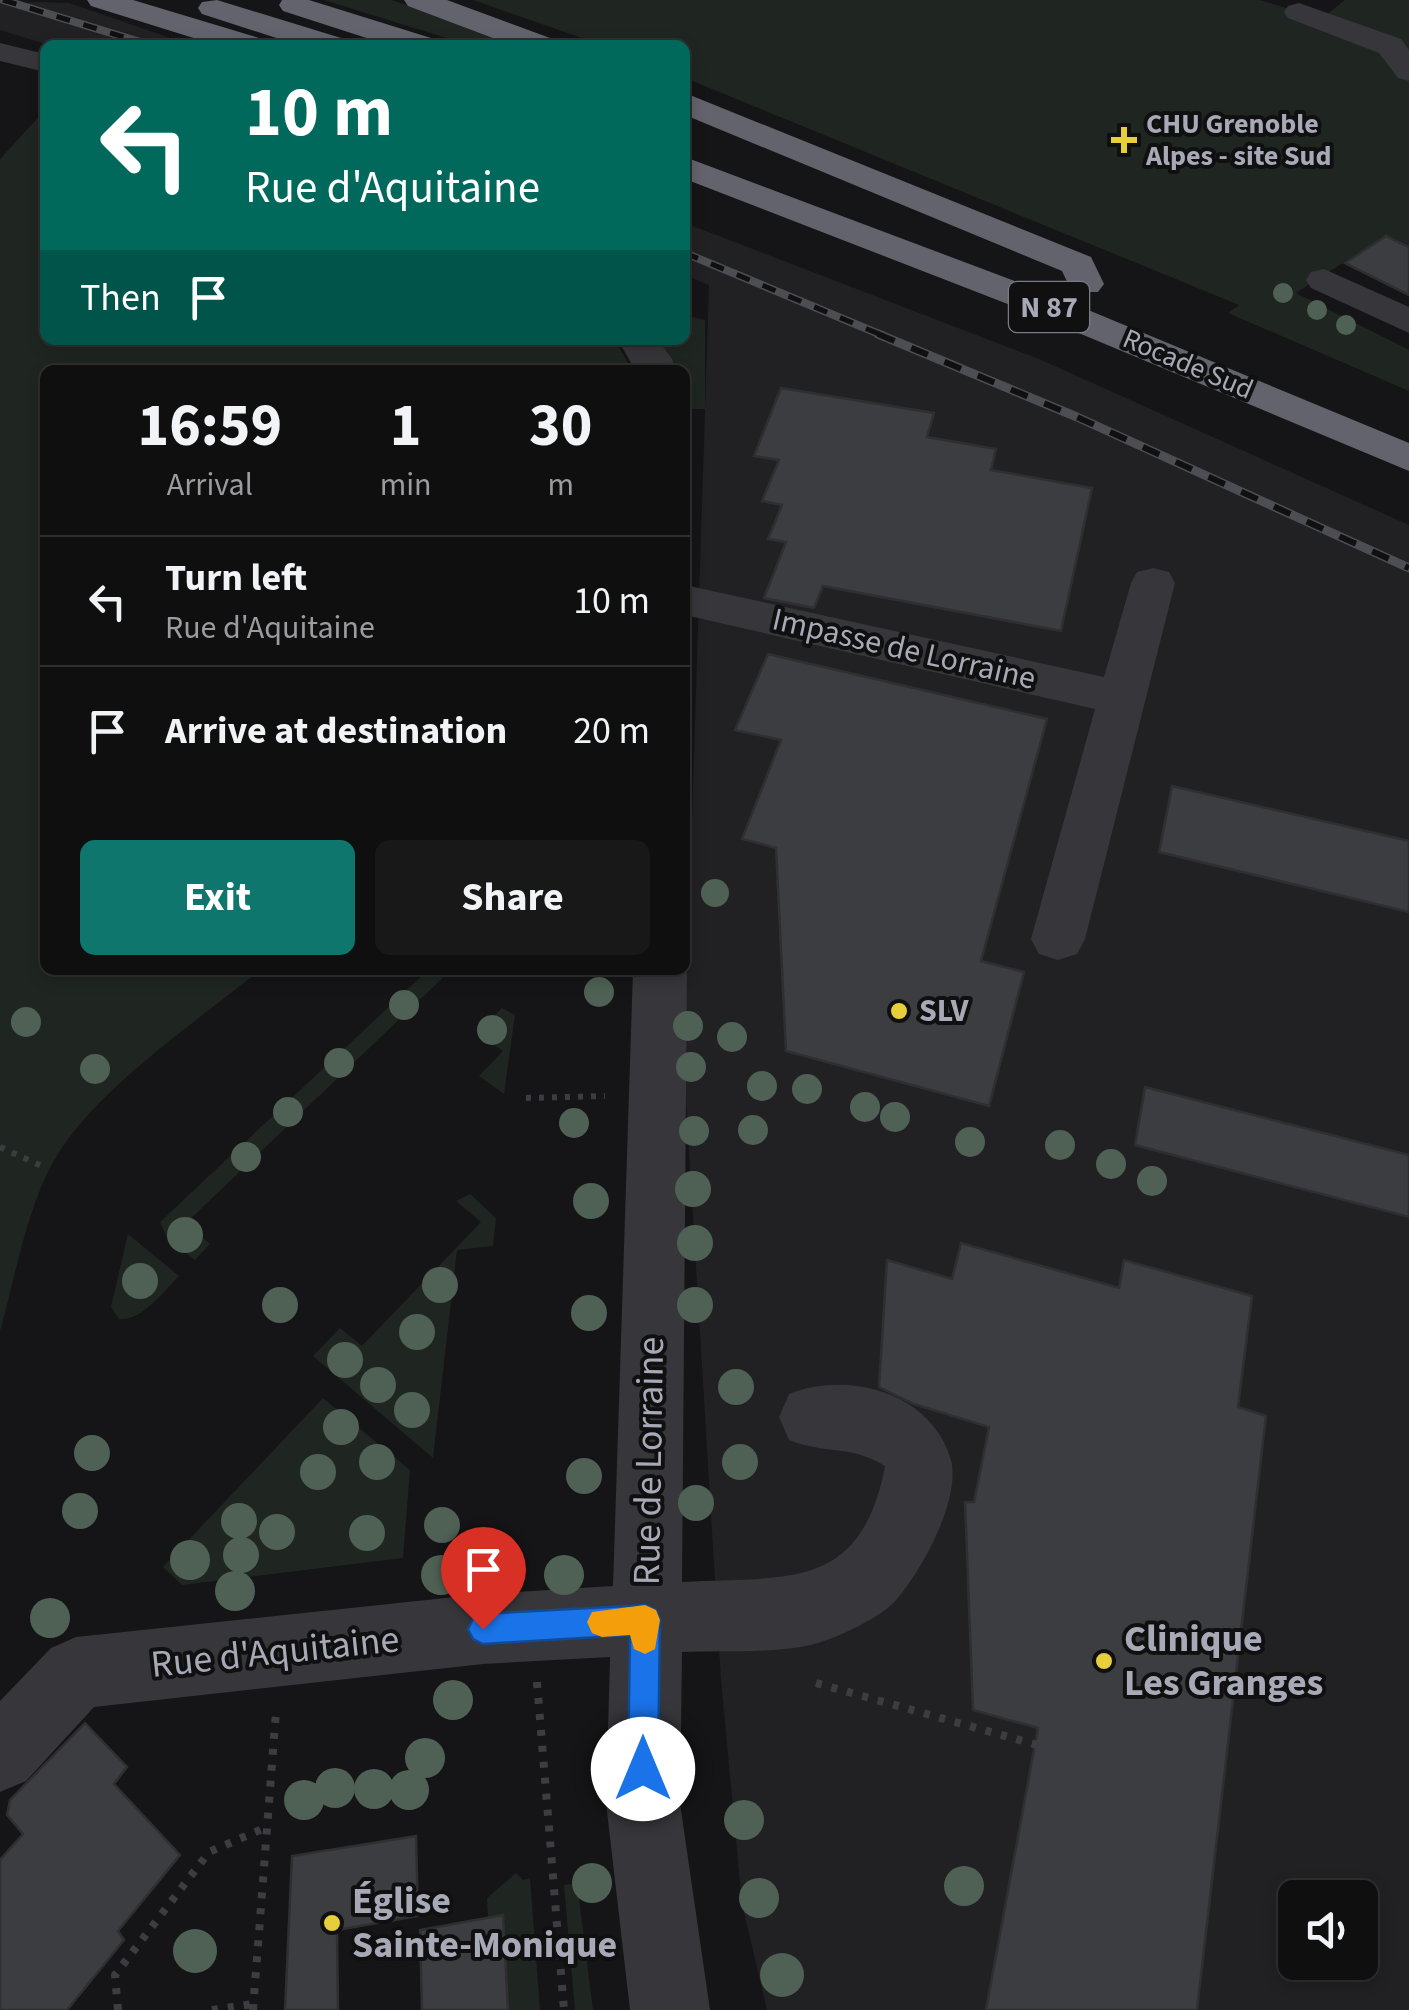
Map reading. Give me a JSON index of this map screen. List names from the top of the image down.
{
  "streets": {
    "highway": ["N 87", "Rocade Sud"],
    "street": ["Impasse de Lorraine", "Rue de Lorraine", "Rue d'Aquitaine"]
  },
  "crossings": [
    ["Rue de Lorraine", "Rue d'Aquitaine"]
  ],
  "places": {
    "health": ["CHU Grenoble Alpes - site Sud"],
    "other": ["SLV", "Clinique Les Granges", "Église Sainte-Monique"]
  },
  "page": {
    "turn": ["10 m", "Rue d'Aquitaine"],
    "then": "Then",
    "eta": [
      "16:59",
      "Arrival",
      "1",
      "min",
      "30",
      "m"
    ],
    "list": [
      {
        "name": "Turn left",
        "note": "Rue d'Aquitaine",
        "value": "10 m"
      },
      {
        "name": "Arrive at destination",
        "value": "20 m"
      }
    ],
    "buttons": ["Exit", "Share"]
  }
}
